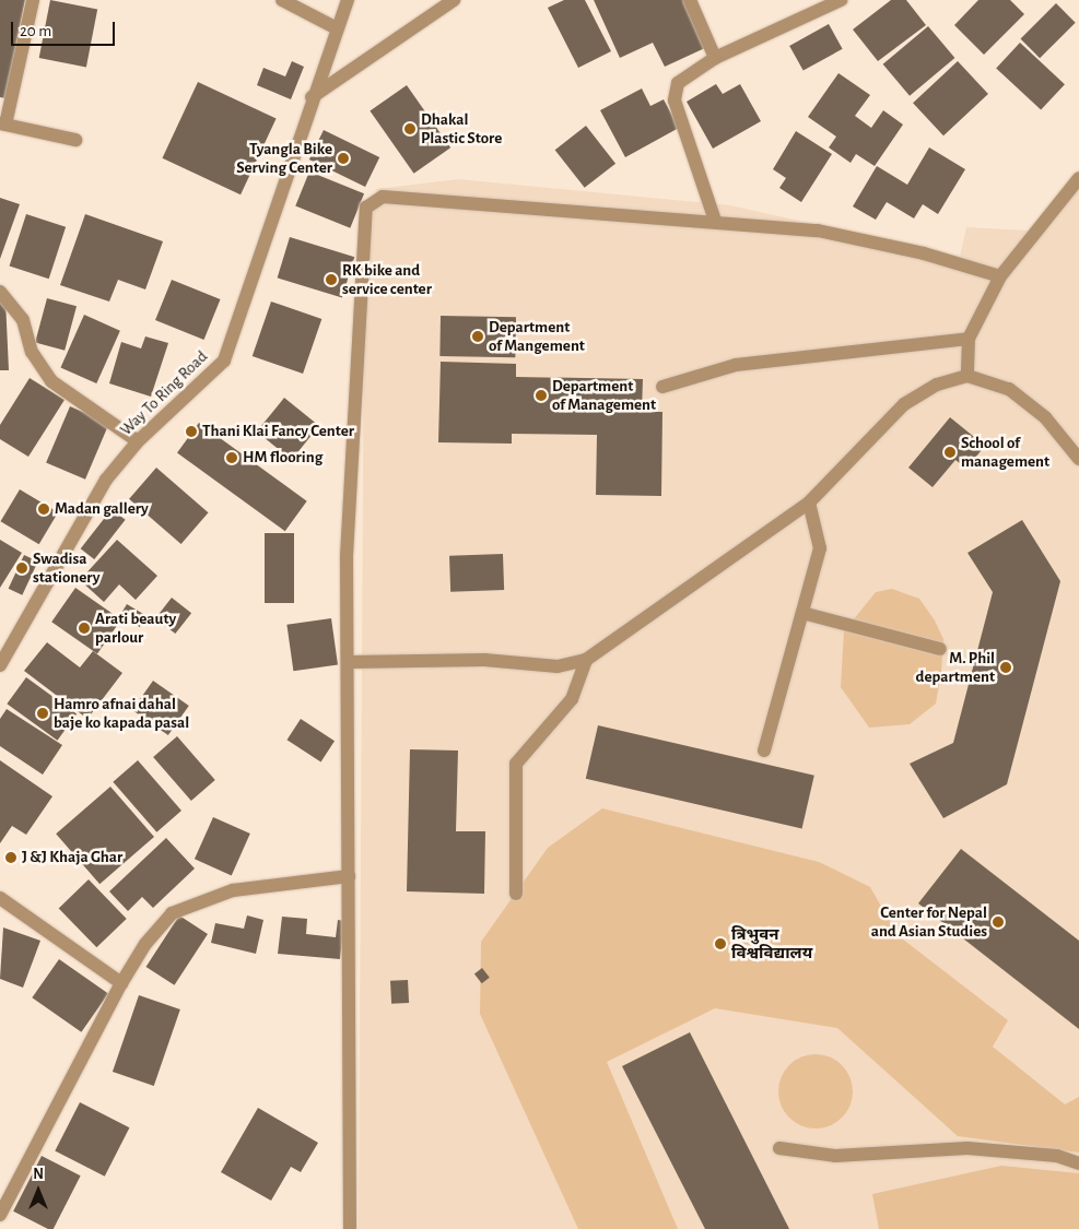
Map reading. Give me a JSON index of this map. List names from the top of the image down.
{
  "streets": {
    "street": ["Way To Ring Road"]
  },
  "places": [
    "Dhakal Plastic Store",
    "Tyangla Bike Serving Center",
    "RK bike and service center",
    "Department of Mangement",
    "Department of Management",
    "Thani Klai Fancy Center",
    "School of management",
    "HM flooring",
    "Madan gallery",
    "Swadisa stationery",
    "Arati beauty parlour",
    "M. Phil department",
    "Hamro afnai dahal baje ko kapada pasal",
    "J &J Khaja Ghar",
    "Center for Nepal and Asian Studies",
    "त्रिभुवन विश्वविद्यालय"
  ],
  "scale_bar": "20 m",
  "north": "top"
}
